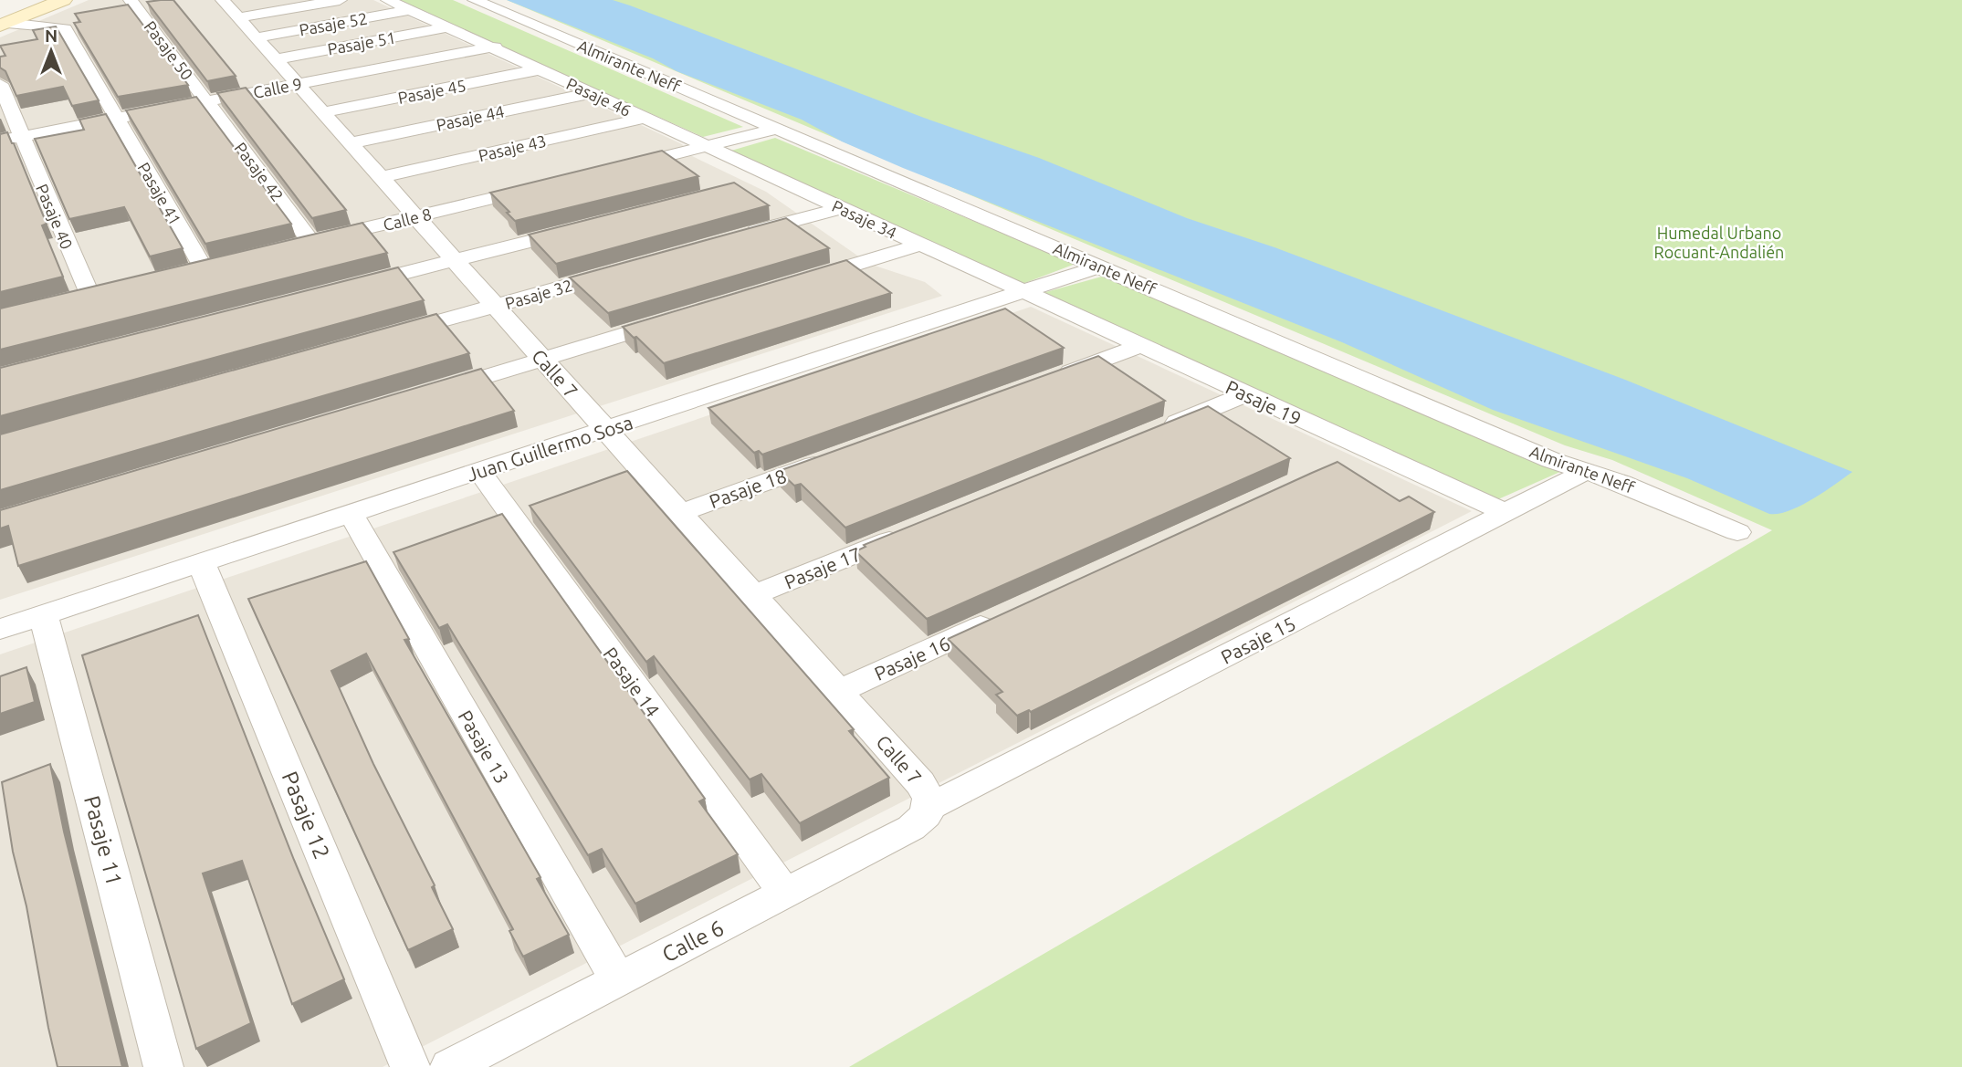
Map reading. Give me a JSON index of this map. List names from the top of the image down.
{
  "streets": {
    "street": [
      "Pasaje 52",
      "Pasaje 51",
      "Pasaje 50",
      "Almirante Neff",
      "Calle 9",
      "Pasaje 45",
      "Pasaje 46",
      "Pasaje 44",
      "Pasaje 43",
      "Pasaje 42",
      "Pasaje 41",
      "Pasaje 40",
      "Calle 8",
      "Pasaje 34",
      "Pasaje 32",
      "Calle 7",
      "Pasaje 19",
      "Juan Guillermo Sosa",
      "Pasaje 18",
      "Pasaje 17",
      "Pasaje 15",
      "Pasaje 16",
      "Pasaje 14",
      "Pasaje 13",
      "Pasaje 12",
      "Pasaje 11",
      "Calle 6"
    ]
  },
  "crossings": [
    ["Pasaje 52", "Pasaje 46"],
    ["Pasaje 52", "Calle 7"],
    ["Pasaje 51", "Pasaje 46"],
    ["Pasaje 51", "Calle 7"],
    ["Pasaje 50", "Calle 9"],
    ["Pasaje 50", "Pasaje 42"],
    ["Almirante Neff", "Calle 9"],
    ["Almirante Neff", "Juan Guillermo Sosa"],
    ["Almirante Neff", "Pasaje 15"],
    ["Calle 9", "Pasaje 46"],
    ["Calle 9", "Pasaje 42"],
    ["Calle 9", "Pasaje 41"],
    ["Calle 9", "Pasaje 40"],
    ["Calle 9", "Calle 7"],
    ["Pasaje 45", "Pasaje 46"],
    ["Pasaje 45", "Calle 7"],
    ["Pasaje 46", "Pasaje 44"],
    ["Pasaje 46", "Pasaje 43"],
    ["Pasaje 46", "Pasaje 34"],
    ["Pasaje 44", "Calle 7"],
    ["Pasaje 43", "Calle 7"],
    ["Pasaje 42", "Calle 8"],
    ["Calle 8", "Calle 7"],
    ["Pasaje 34", "Pasaje 19"],
    ["Pasaje 34", "Juan Guillermo Sosa"],
    ["Pasaje 32", "Calle 7"],
    ["Calle 7", "Juan Guillermo Sosa"],
    ["Calle 7", "Pasaje 18"],
    ["Calle 7", "Pasaje 17"],
    ["Calle 7", "Pasaje 15"],
    ["Calle 7", "Pasaje 16"],
    ["Calle 7", "Calle 6"],
    ["Pasaje 19", "Juan Guillermo Sosa"],
    ["Pasaje 19", "Pasaje 15"],
    ["Juan Guillermo Sosa", "Pasaje 14"],
    ["Juan Guillermo Sosa", "Pasaje 13"],
    ["Juan Guillermo Sosa", "Pasaje 12"],
    ["Juan Guillermo Sosa", "Pasaje 11"],
    ["Pasaje 15", "Calle 6"],
    ["Pasaje 14", "Calle 6"],
    ["Pasaje 13", "Calle 6"]
  ],
  "parks": ["Humedal Urbano Rocuant-Andalién"],
  "north": "top"
}
